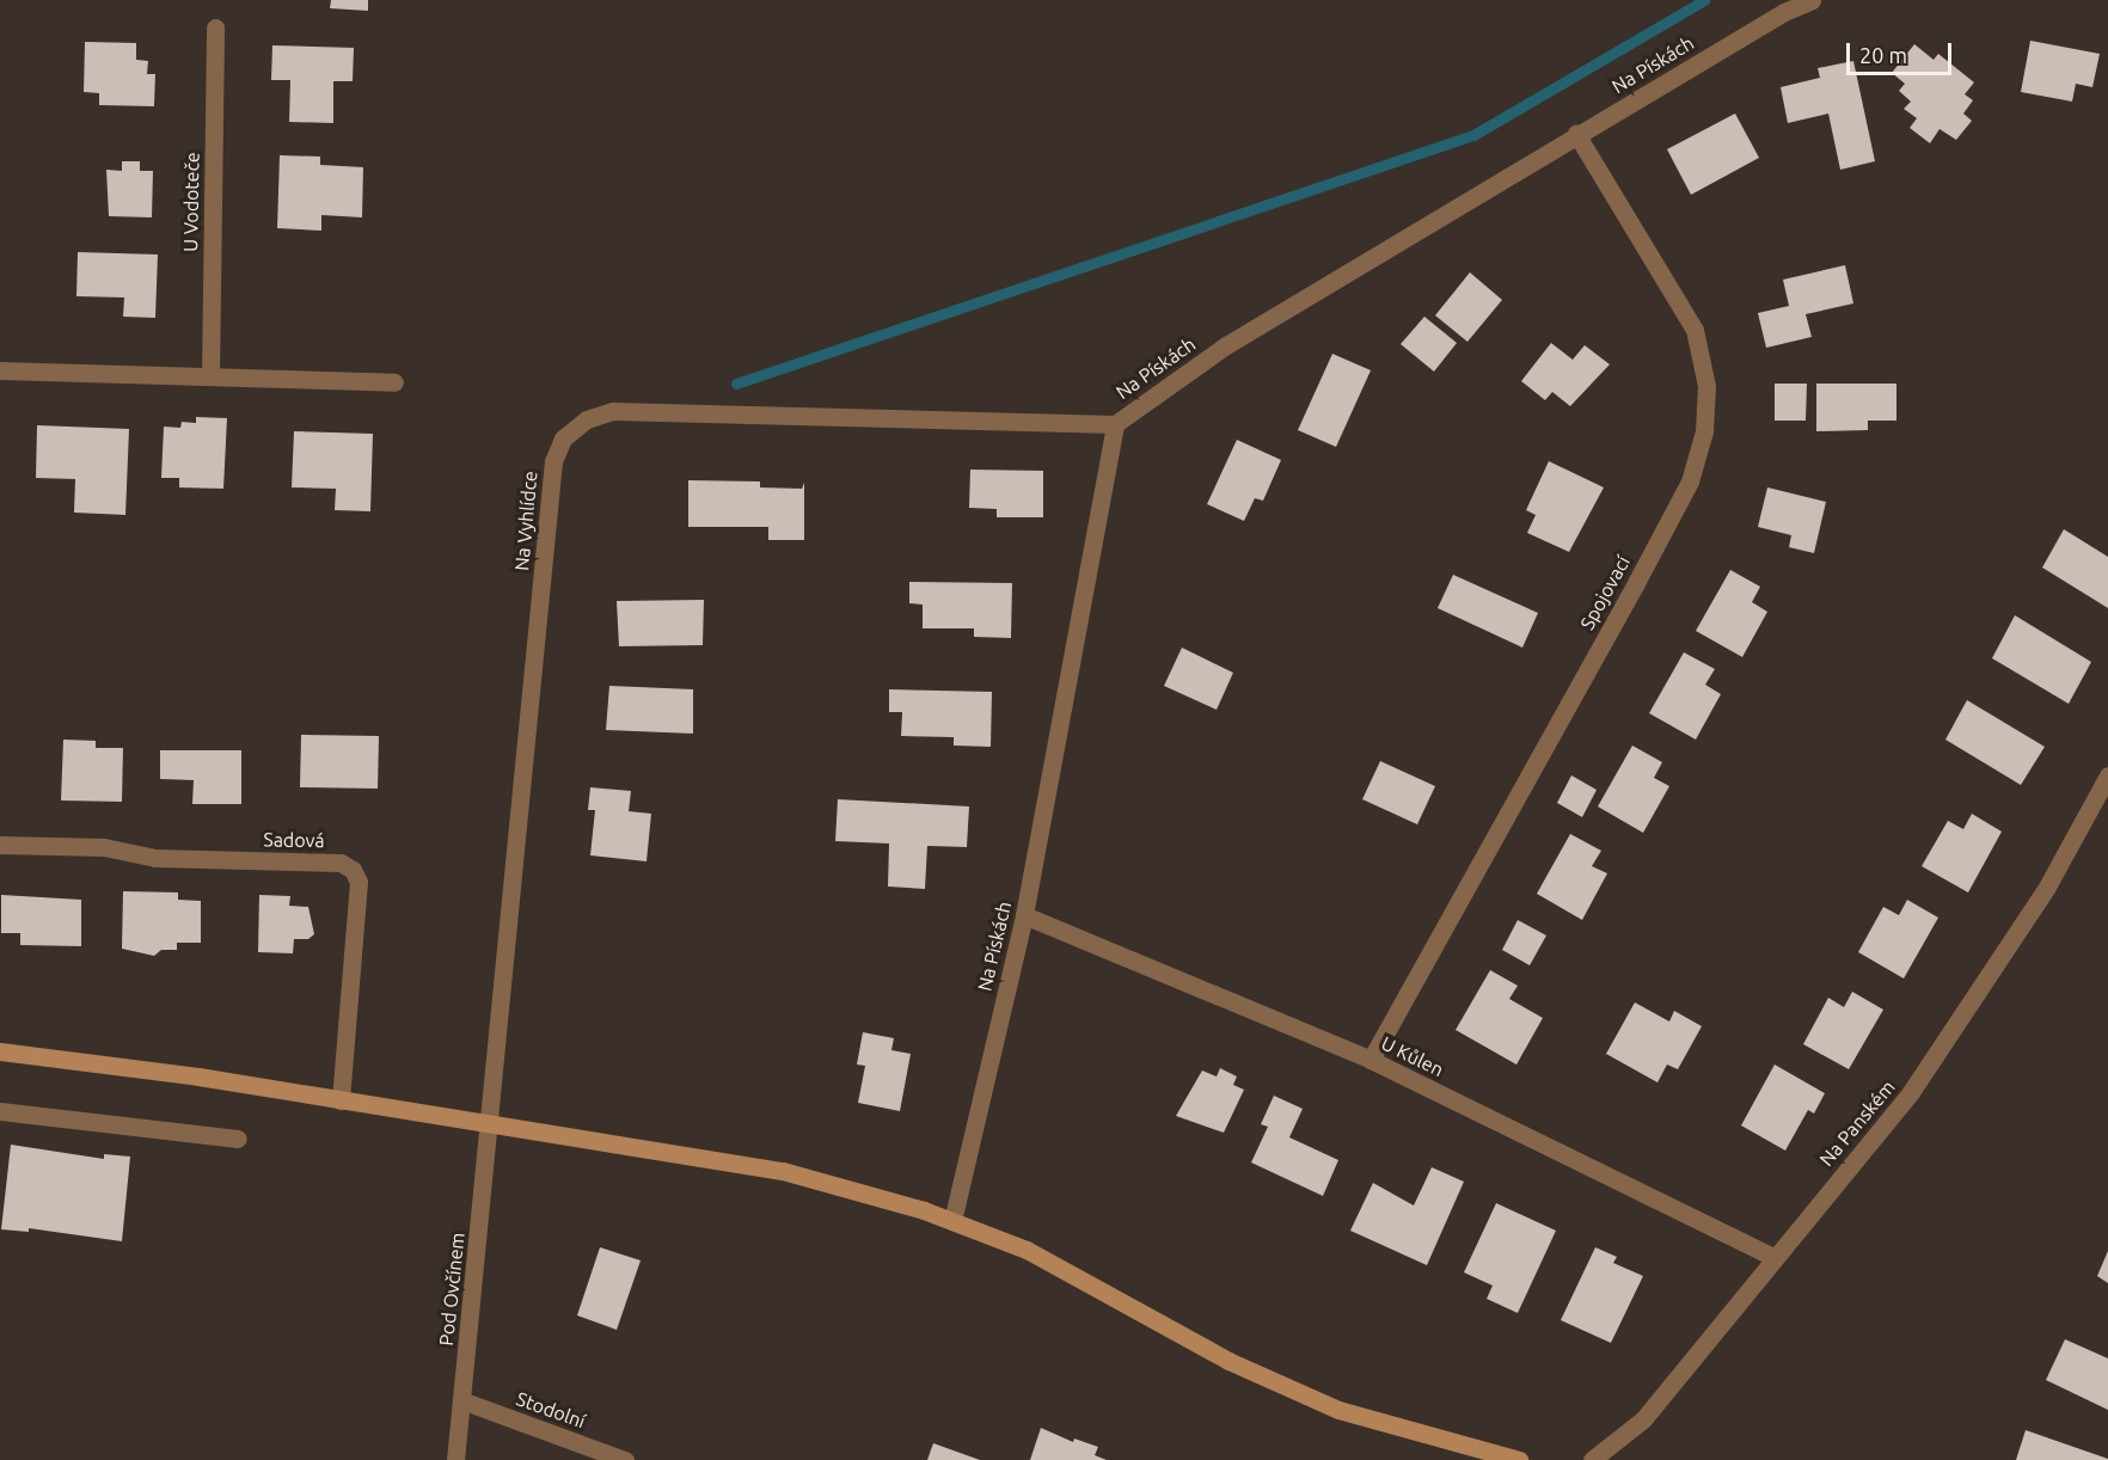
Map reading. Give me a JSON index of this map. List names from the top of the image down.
{
  "streets": {
    "street": [
      "Na Pískách",
      "U Vodoteče",
      "Na Vyhlídce",
      "Spojovací",
      "Sadová",
      "U Kůlen",
      "Na Panském",
      "Pod Ovčínem",
      "Stodolní"
    ]
  },
  "crossings": [
    ["Na Pískách", "Na Vyhlídce"],
    ["Na Pískách", "Spojovací"],
    ["Na Pískách", "U Kůlen"],
    ["Na Vyhlídce", "Pod Ovčínem"],
    ["Spojovací", "U Kůlen"],
    ["U Kůlen", "Na Panském"],
    ["Pod Ovčínem", "Stodolní"]
  ],
  "scale_bar": "20 m"
}
